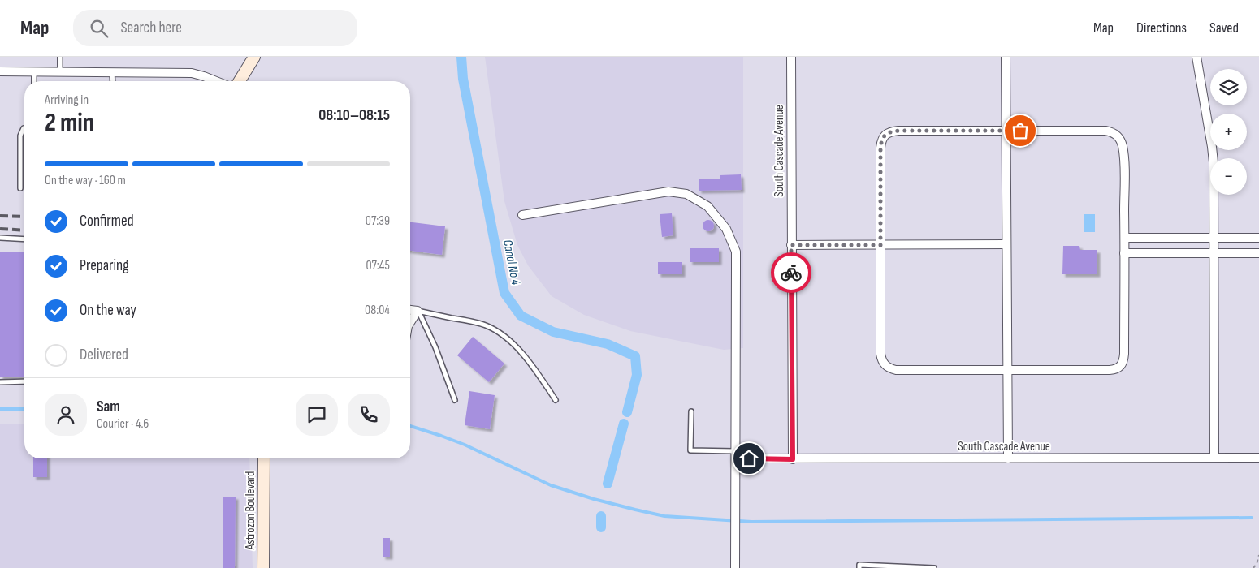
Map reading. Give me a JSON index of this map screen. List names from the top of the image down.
{
  "streets": {
    "main road": ["Astrozon Boulevard"],
    "street": ["South Cascade Avenue"]
  },
  "water": ["Canal No 4"],
  "page": {
    "header": "Map",
    "search": "Search here",
    "nav": ["Map", "Directions", "Saved"],
    "map_buttons": ["+", "−"],
    "heading": ["2 min", "Arriving in", "08:10–08:15"],
    "panel": ["Sam", "Courier · 4.6"],
    "bar": "On the way · 160 m",
    "list": [
      ["Confirmed", "07:39"],
      ["Preparing", "07:45"],
      ["On the way", "08:04"],
      "Delivered"
    ]
  }
}
